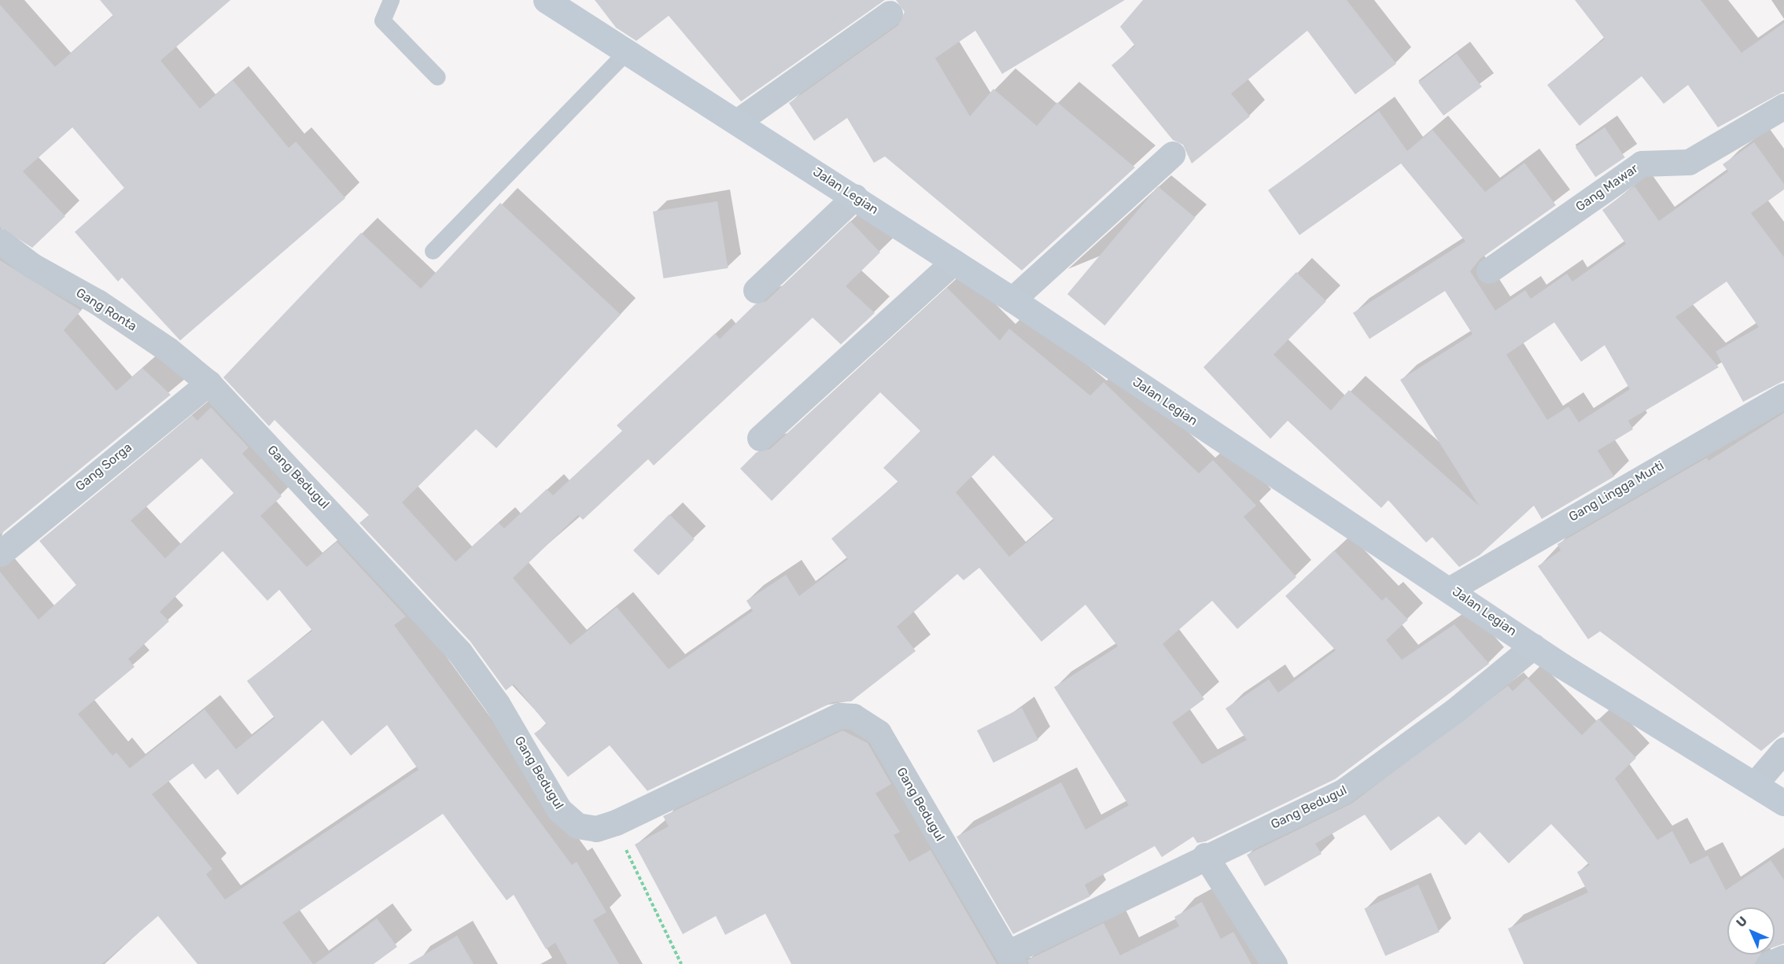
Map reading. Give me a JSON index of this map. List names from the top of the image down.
{
  "streets": {
    "main road": ["Jalan Legian"],
    "street": [
      "Gang Mawar",
      "Gang Ronta",
      "Gang Sorga",
      "Gang Bedugul",
      "Gang Lingga Murti"
    ]
  },
  "crossings": [
    ["Jalan Legian", "Gang Bedugul"],
    ["Jalan Legian", "Gang Lingga Murti"],
    ["Gang Ronta", "Gang Sorga"],
    ["Gang Ronta", "Gang Bedugul"],
    ["Gang Sorga", "Gang Bedugul"]
  ],
  "north": "top left"
}
